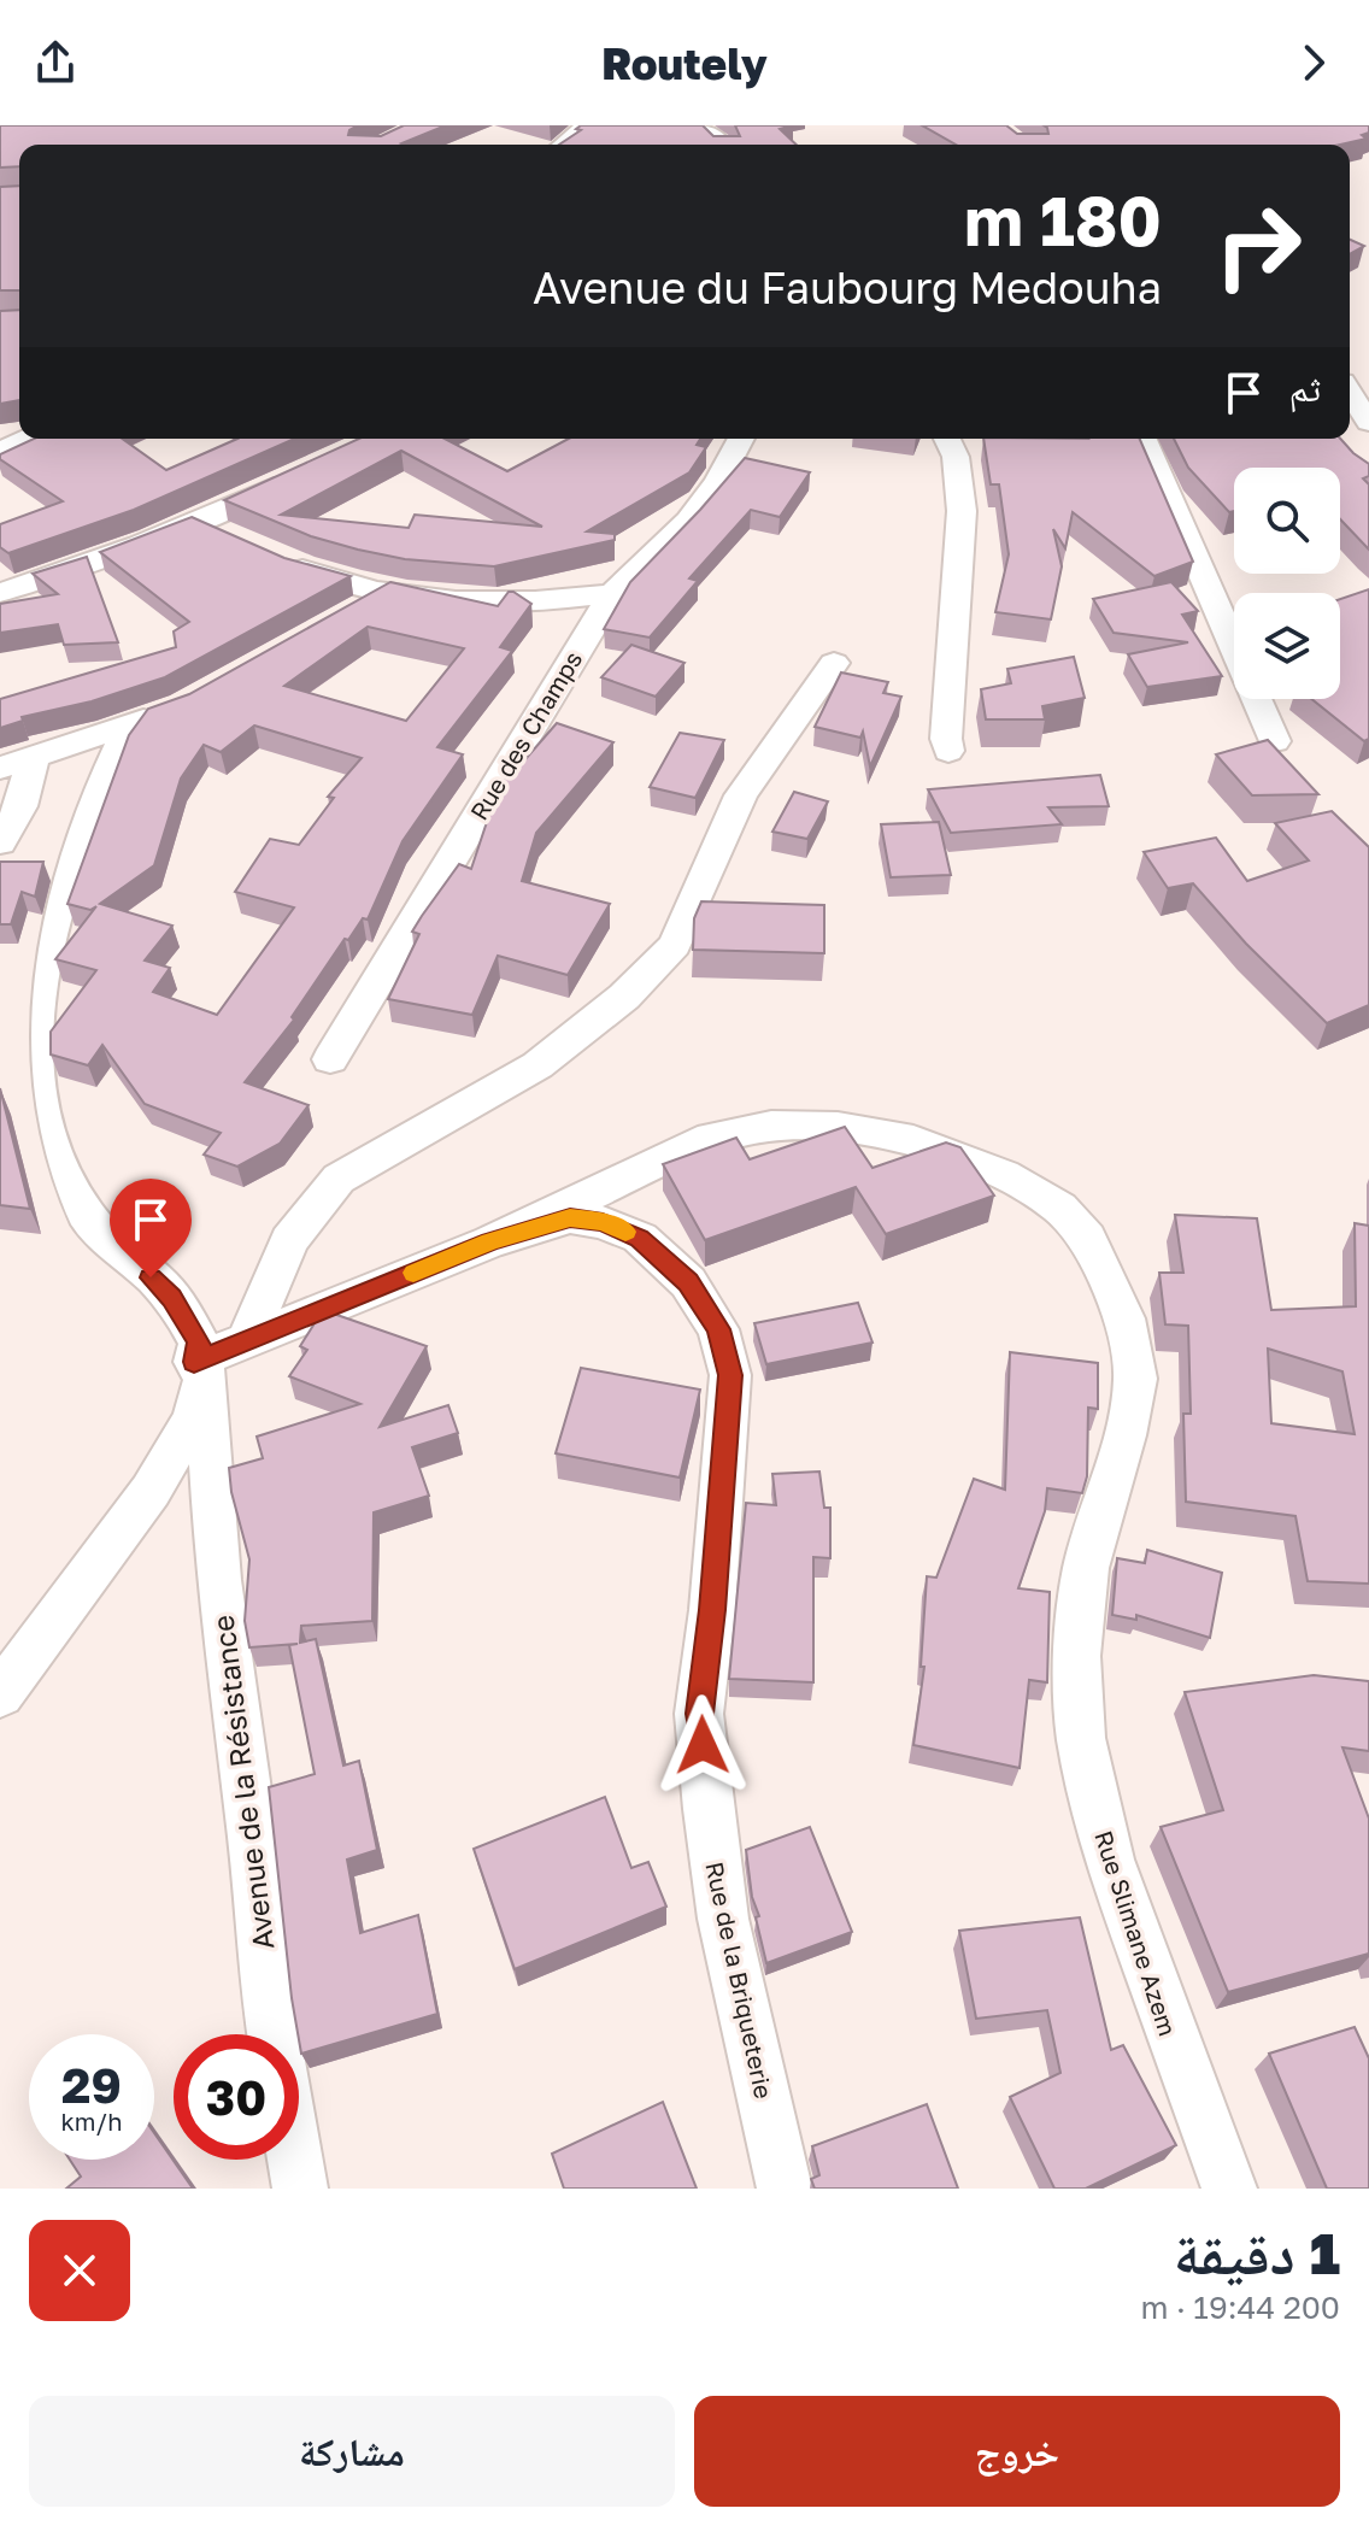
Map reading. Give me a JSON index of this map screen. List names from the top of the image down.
{
  "streets": {
    "street": [
      "Rue des Champs",
      "Avenue de la Résistance",
      "Rue Slimane Azem",
      "Rue de la Briqueterie"
    ]
  },
  "crossings": [
    ["Avenue de la Résistance", "Rue de la Briqueterie"],
    ["Rue Slimane Azem", "Rue de la Briqueterie"]
  ],
  "page": {
    "header": "Routely",
    "turn": ["180 m", "Avenue du Faubourg Medouha"],
    "then": "ثم",
    "speed": "29 km/h",
    "limit": "30",
    "heading": ["1 دقيقة", "200 m · 19:44"],
    "buttons": ["خروج", "مشاركة"]
  }
}
